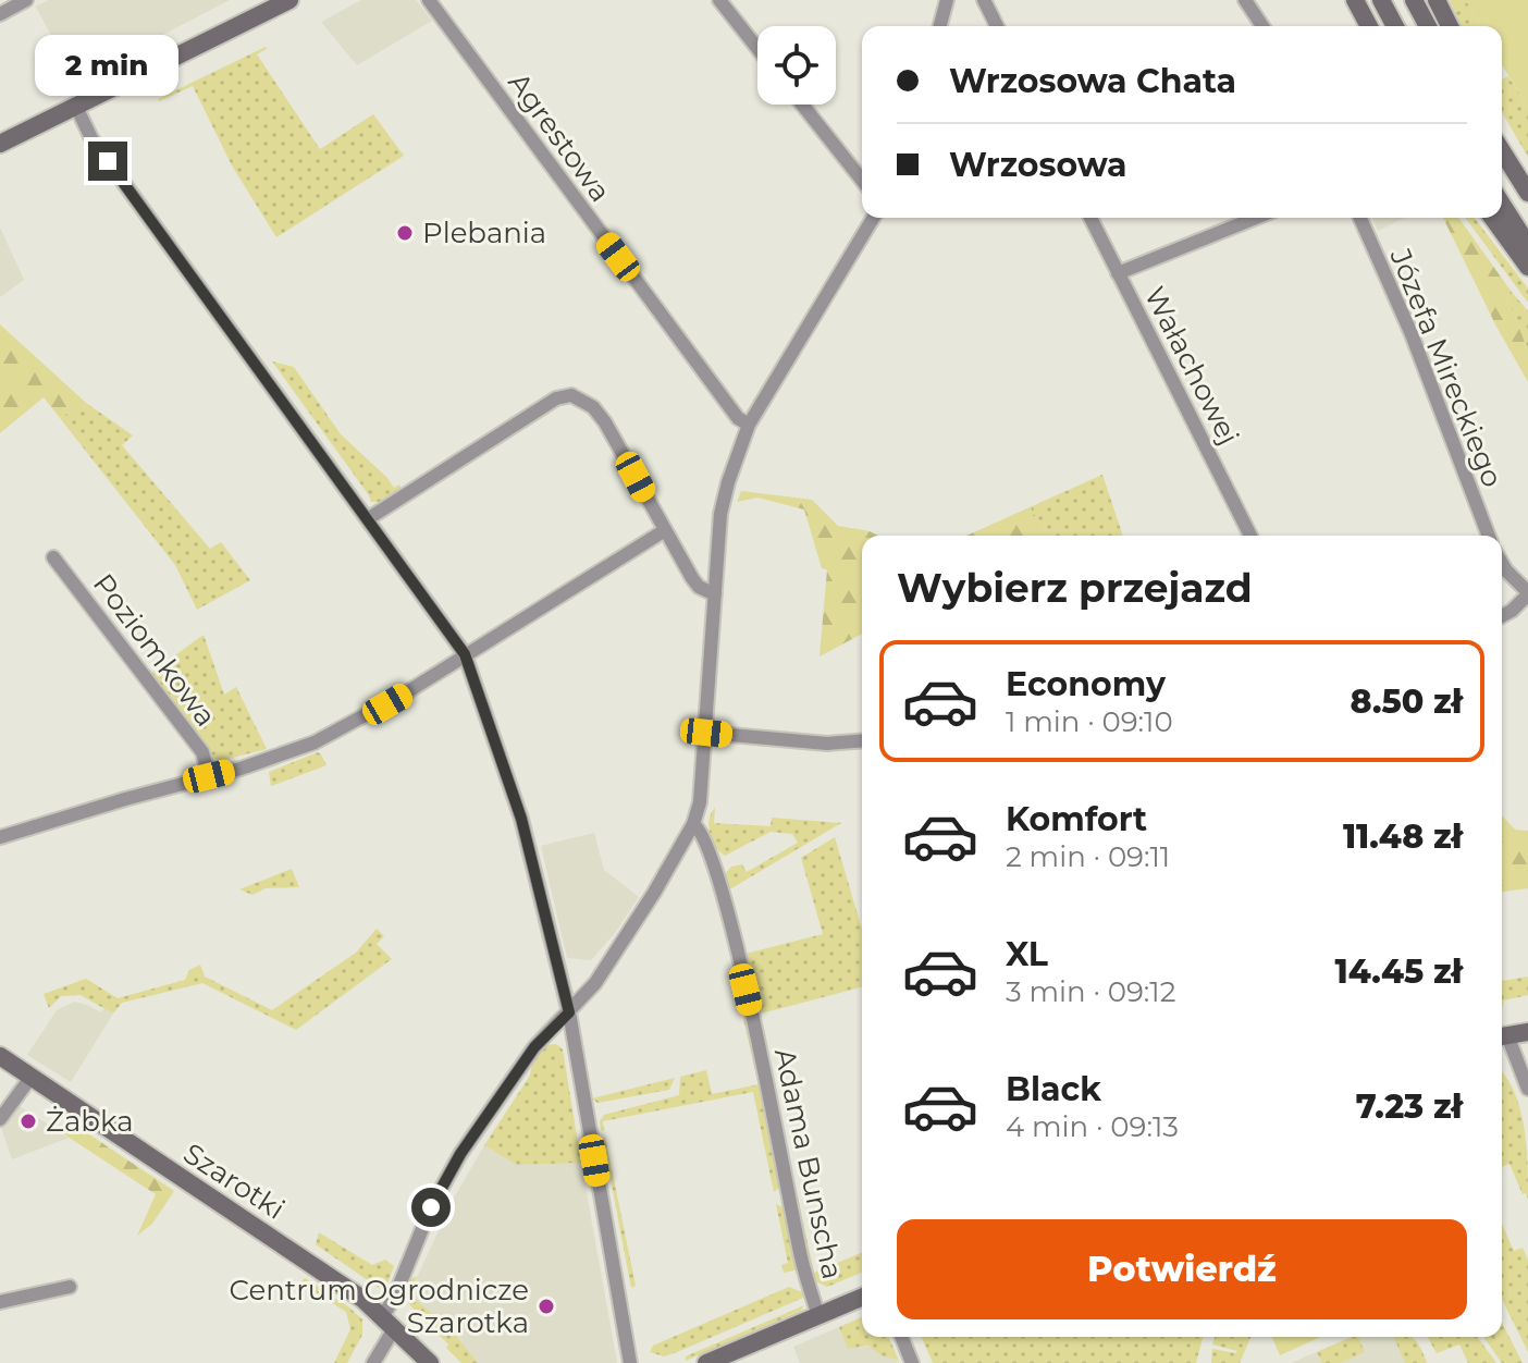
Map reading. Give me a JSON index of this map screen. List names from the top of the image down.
{
  "streets": {
    "main road": ["Szarotki"],
    "street": [
      "Agrestowa",
      "Wałachowej",
      "Józefa Mireckiego",
      "Poziomkowa",
      "Adama Bunscha"
    ]
  },
  "places": ["Plebania", "Żabka", "Centrum Ogrodnicze Szarotka"],
  "page": {
    "banner": ["Wrzosowa Chata", "Wrzosowa"],
    "bubble": "2 min",
    "heading": "Wybierz przejazd",
    "list": [
      {
        "name": "Economy",
        "note": "1 min · 09:10",
        "value": "8.50 zł"
      },
      {
        "name": "Komfort",
        "note": "2 min · 09:11",
        "value": "11.48 zł"
      },
      {
        "name": "XL",
        "note": "3 min · 09:12",
        "value": "14.45 zł"
      },
      {
        "name": "Black",
        "note": "4 min · 09:13",
        "value": "7.23 zł"
      }
    ],
    "buttons": "Potwierdź"
  }
}
